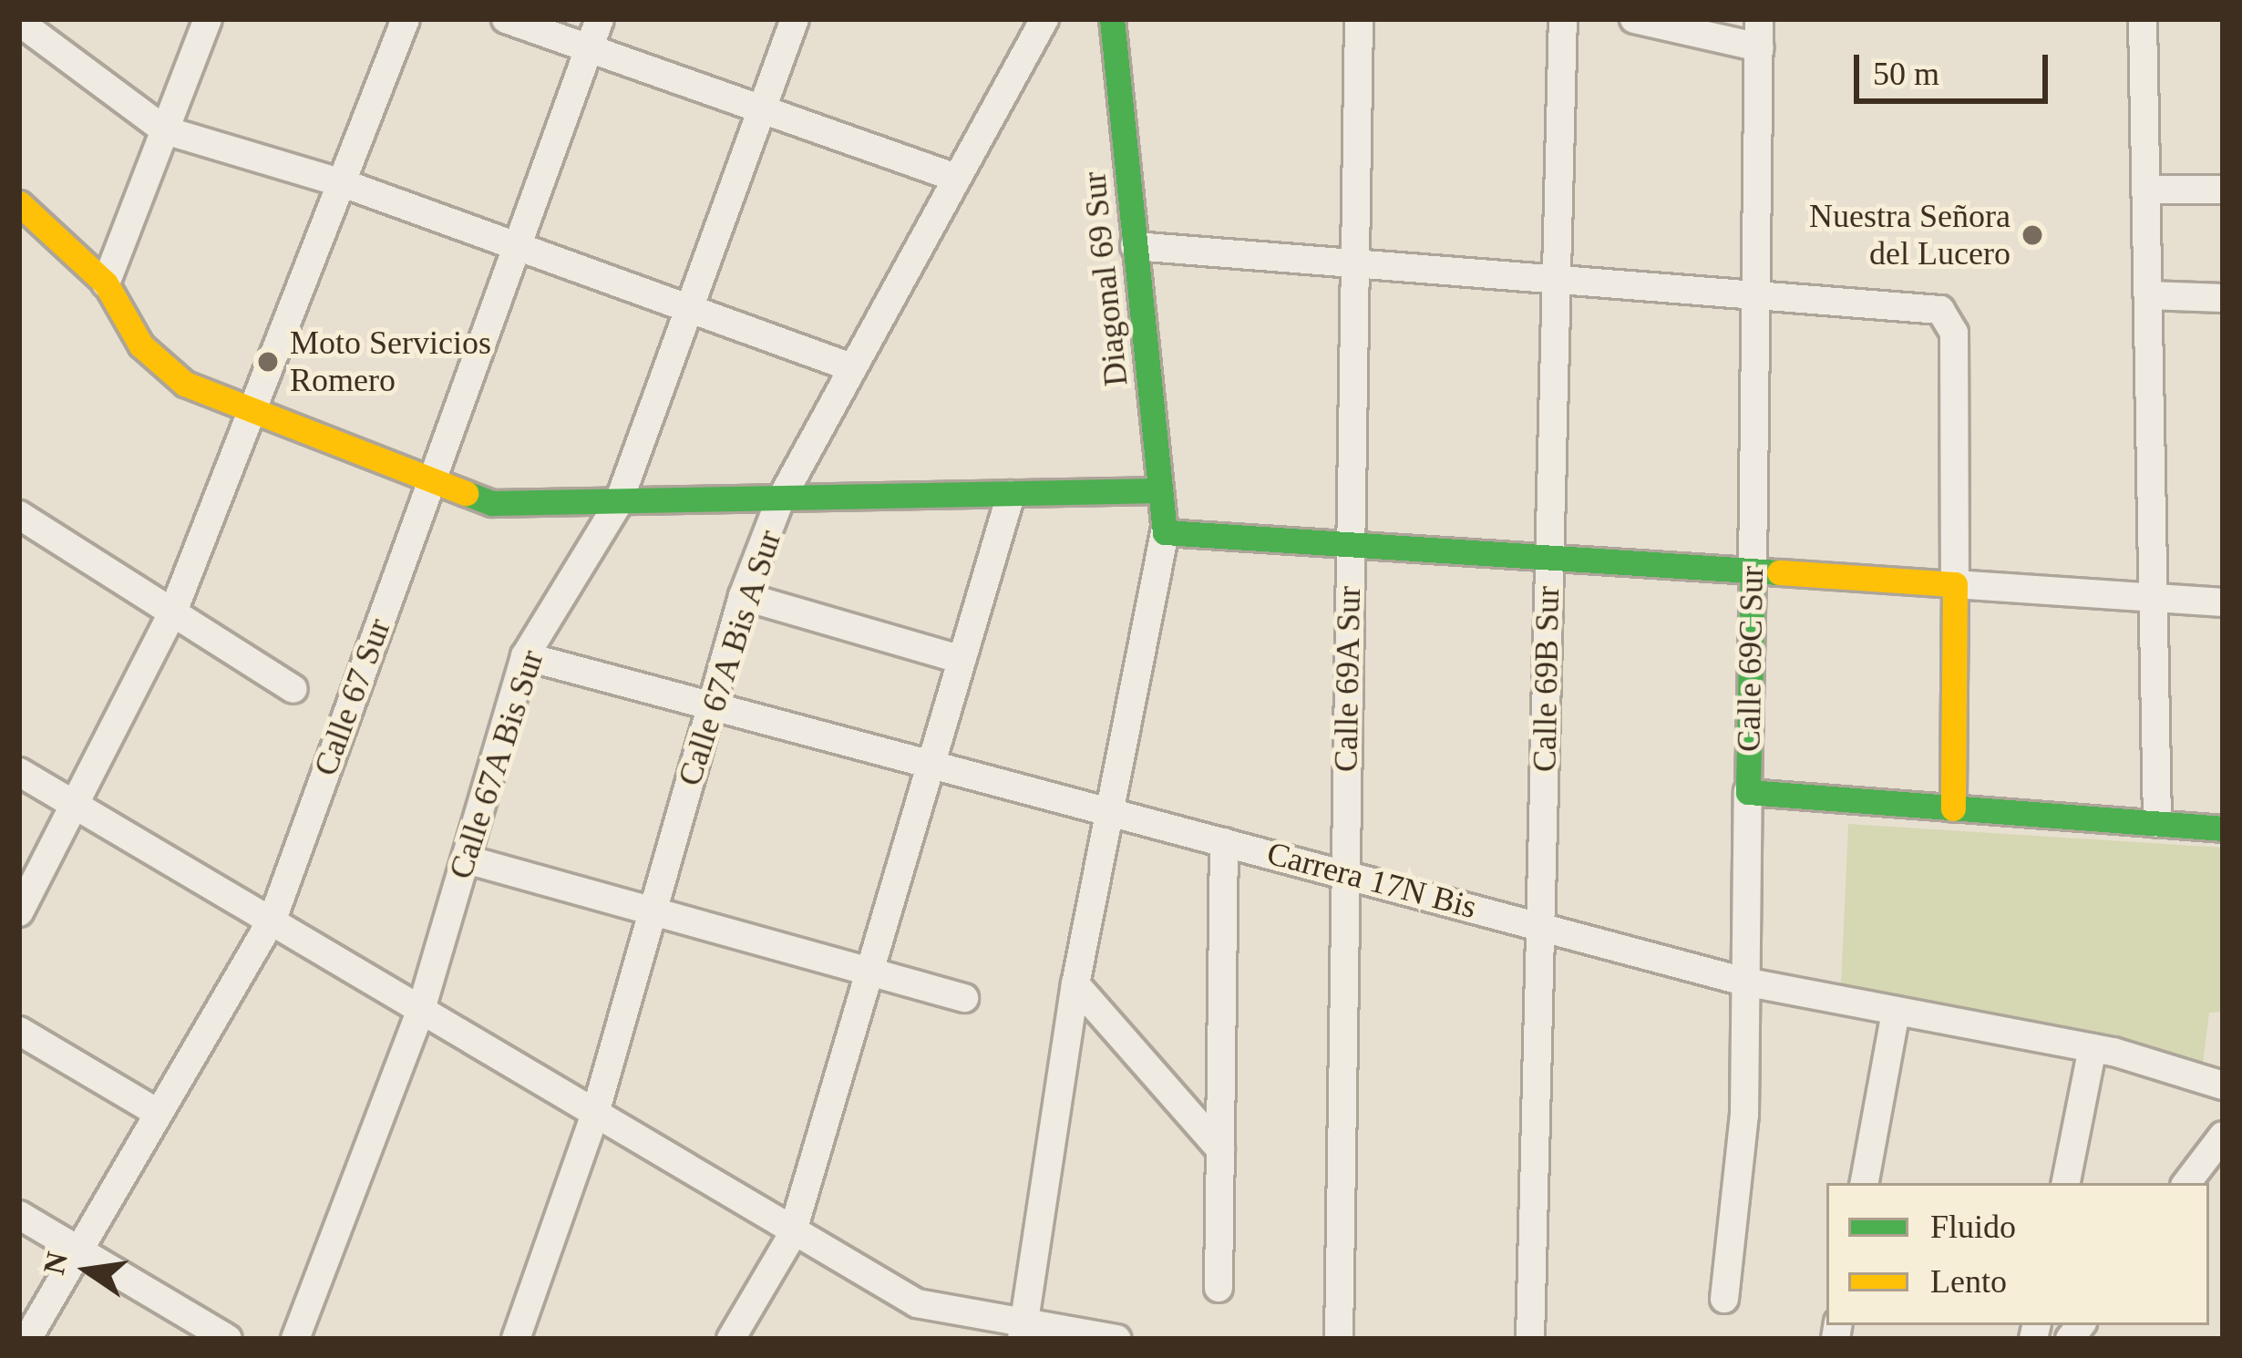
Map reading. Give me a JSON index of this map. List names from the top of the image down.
{
  "streets": {
    "street": [
      "Diagonal 69 Sur",
      "Calle 67A Bis A Sur",
      "Calle 69C Sur",
      "Calle 69A Sur",
      "Calle 69B Sur",
      "Calle 67 Sur",
      "Calle 67A Bis Sur",
      "Carrera 17N Bis"
    ]
  },
  "crossings": [
    ["Calle 67A Bis A Sur", "Carrera 17N Bis"],
    ["Calle 69C Sur", "Carrera 17N Bis"],
    ["Calle 69A Sur", "Carrera 17N Bis"],
    ["Calle 69B Sur", "Carrera 17N Bis"],
    ["Calle 67A Bis Sur", "Carrera 17N Bis"]
  ],
  "places": ["Nuestra Señora del Lucero", "Moto Servicios Romero"],
  "legend": ["Fluido", "Lento"],
  "scale_bar": "50 m",
  "north": "left"
}
